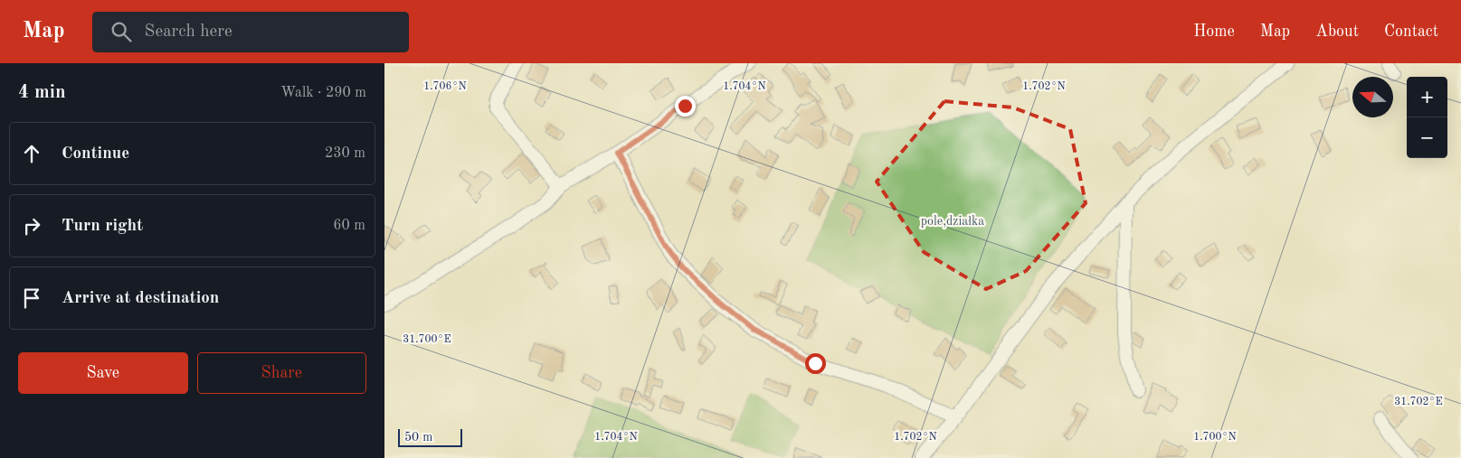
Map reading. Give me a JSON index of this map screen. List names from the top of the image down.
{
  "parks": ["pole,działka"],
  "scale_bar": "50 m",
  "north": "left",
  "page": {
    "header": "Map",
    "search": "Search here",
    "nav": [
      "Home",
      "Map",
      "About",
      "Contact"
    ],
    "heading": ["4 min", "Walk · 290 m"],
    "map_buttons": ["+", "−"],
    "list": [
      ["Continue", "230 m"],
      ["Turn right", "60 m"],
      "Arrive at destination"
    ],
    "buttons": ["Save", "Share"],
    "scale": "50 m"
  },
  "coordinates": [
    "1.706°N",
    "1.704°N",
    "1.702°N",
    "31.700°E",
    "31.702°E",
    "1.700°N"
  ]
}
